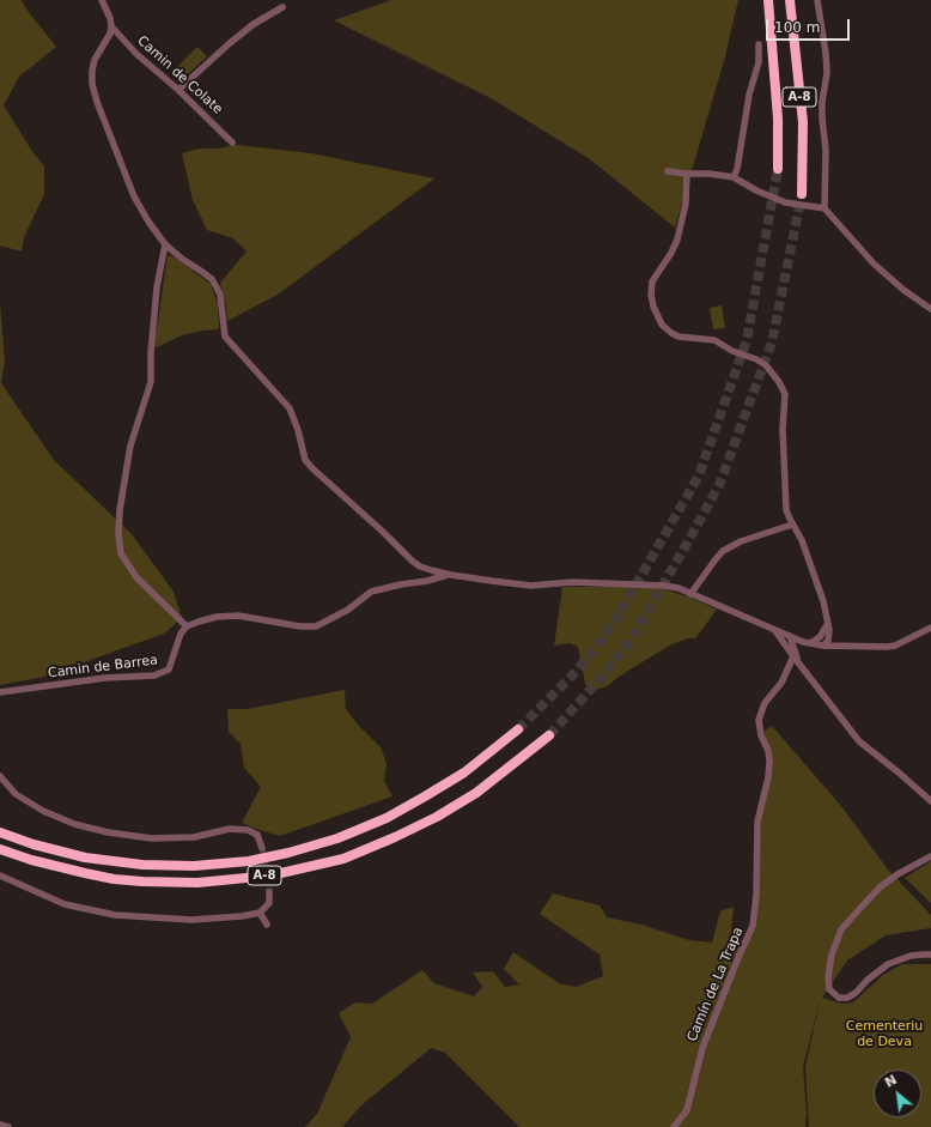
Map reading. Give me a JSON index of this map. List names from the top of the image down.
{
  "streets": {
    "highway": ["A-8"],
    "street": ["Camin de Colate", "Camin de Barrea", "Camín de La Trapa"]
  },
  "parks": ["Cementeriu de Deva"],
  "scale_bar": "100 m",
  "north": "top left"
}
